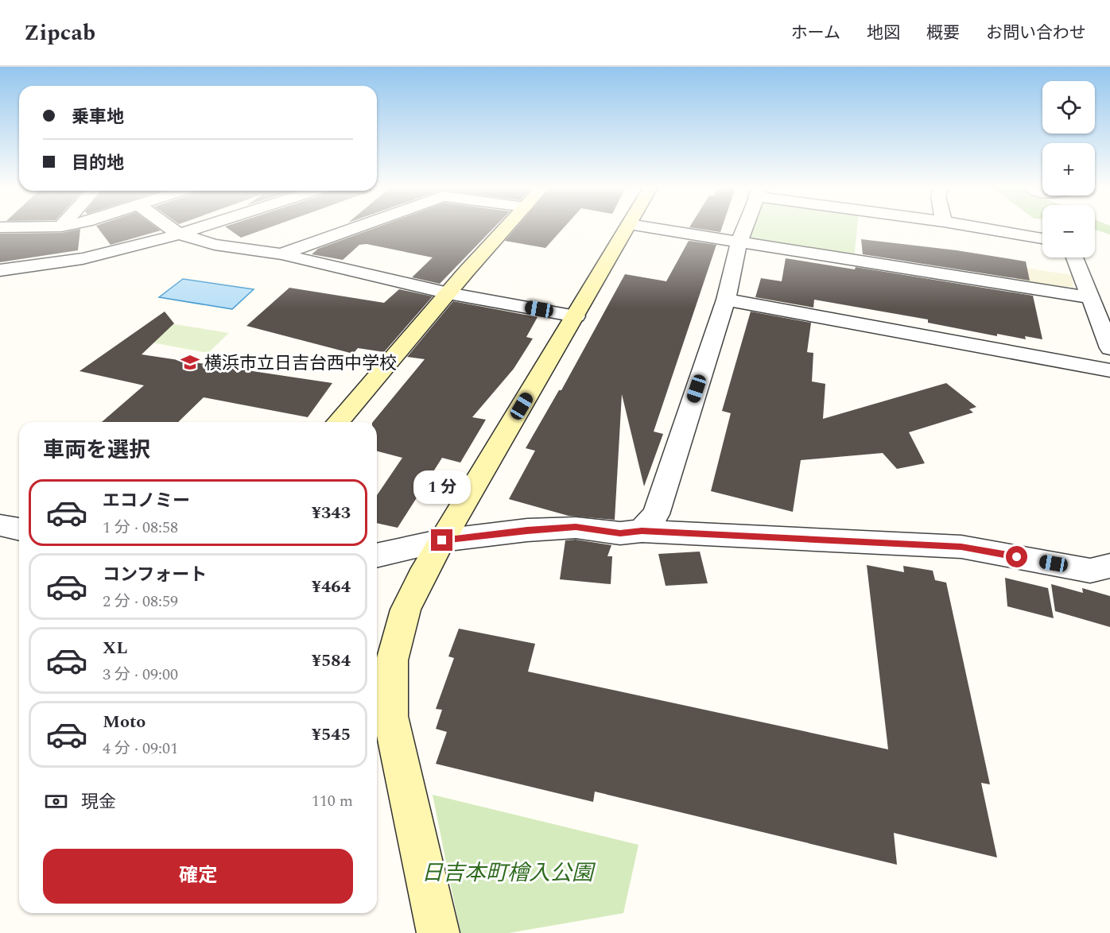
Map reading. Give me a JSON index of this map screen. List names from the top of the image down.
{
  "parks": ["日吉本町檜入公園"],
  "places": {
    "school or university": ["横浜市立日吉台西中学校"]
  },
  "page": {
    "header": "Zipcab",
    "nav": [
      "ホーム",
      "地図",
      "概要",
      "お問い合わせ"
    ],
    "map_buttons": ["+", "−"],
    "banner": ["乗車地", "目的地"],
    "heading": "車両を選択",
    "bubble": "1 分",
    "list": [
      {
        "name": "エコノミー",
        "note": "1 分 · 08:58",
        "value": "¥343"
      },
      {
        "name": "コンフォート",
        "note": "2 分 · 08:59",
        "value": "¥464"
      },
      {
        "name": "XL",
        "note": "3 分 · 09:00",
        "value": "¥584"
      },
      {
        "name": "Moto",
        "note": "4 分 · 09:01",
        "value": "¥545"
      }
    ],
    "pay": ["現金", "110 m"],
    "buttons": "確定"
  }
}
